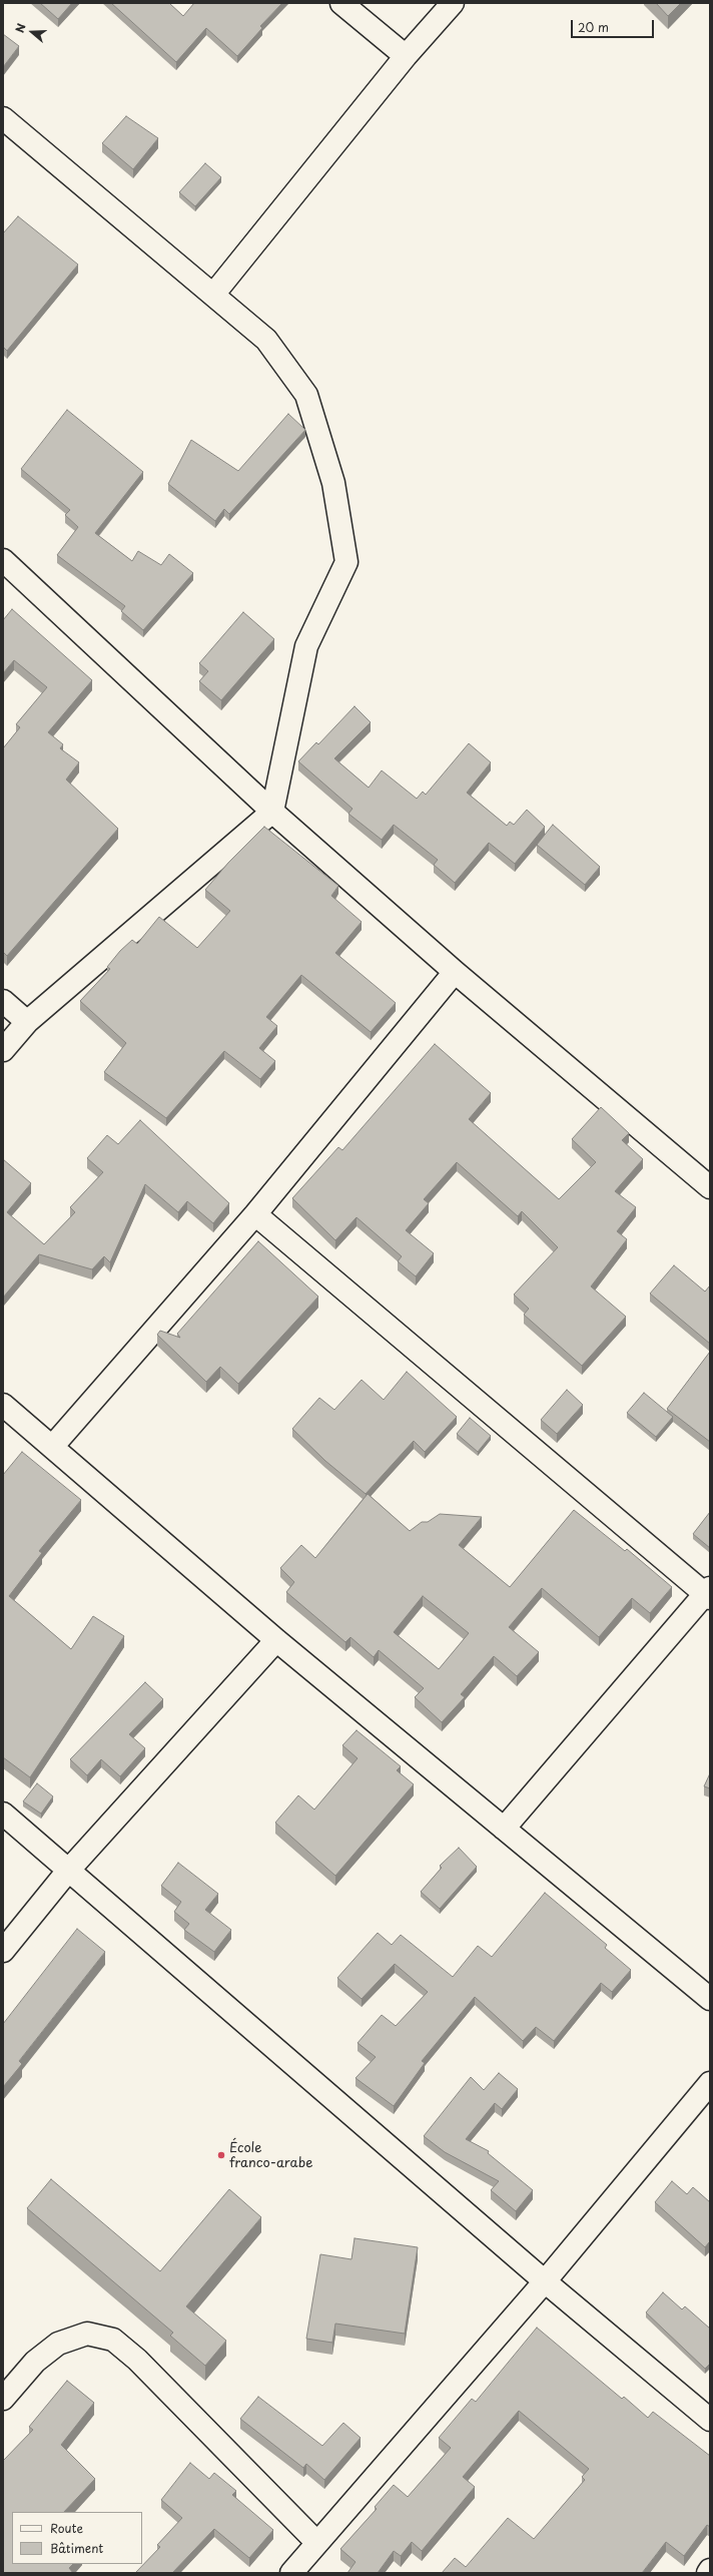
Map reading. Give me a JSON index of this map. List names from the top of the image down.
{
  "places": ["École franco-arabe"],
  "legend": ["Route", "Bâtiment"],
  "scale_bar": "20 m",
  "north": "left"
}
